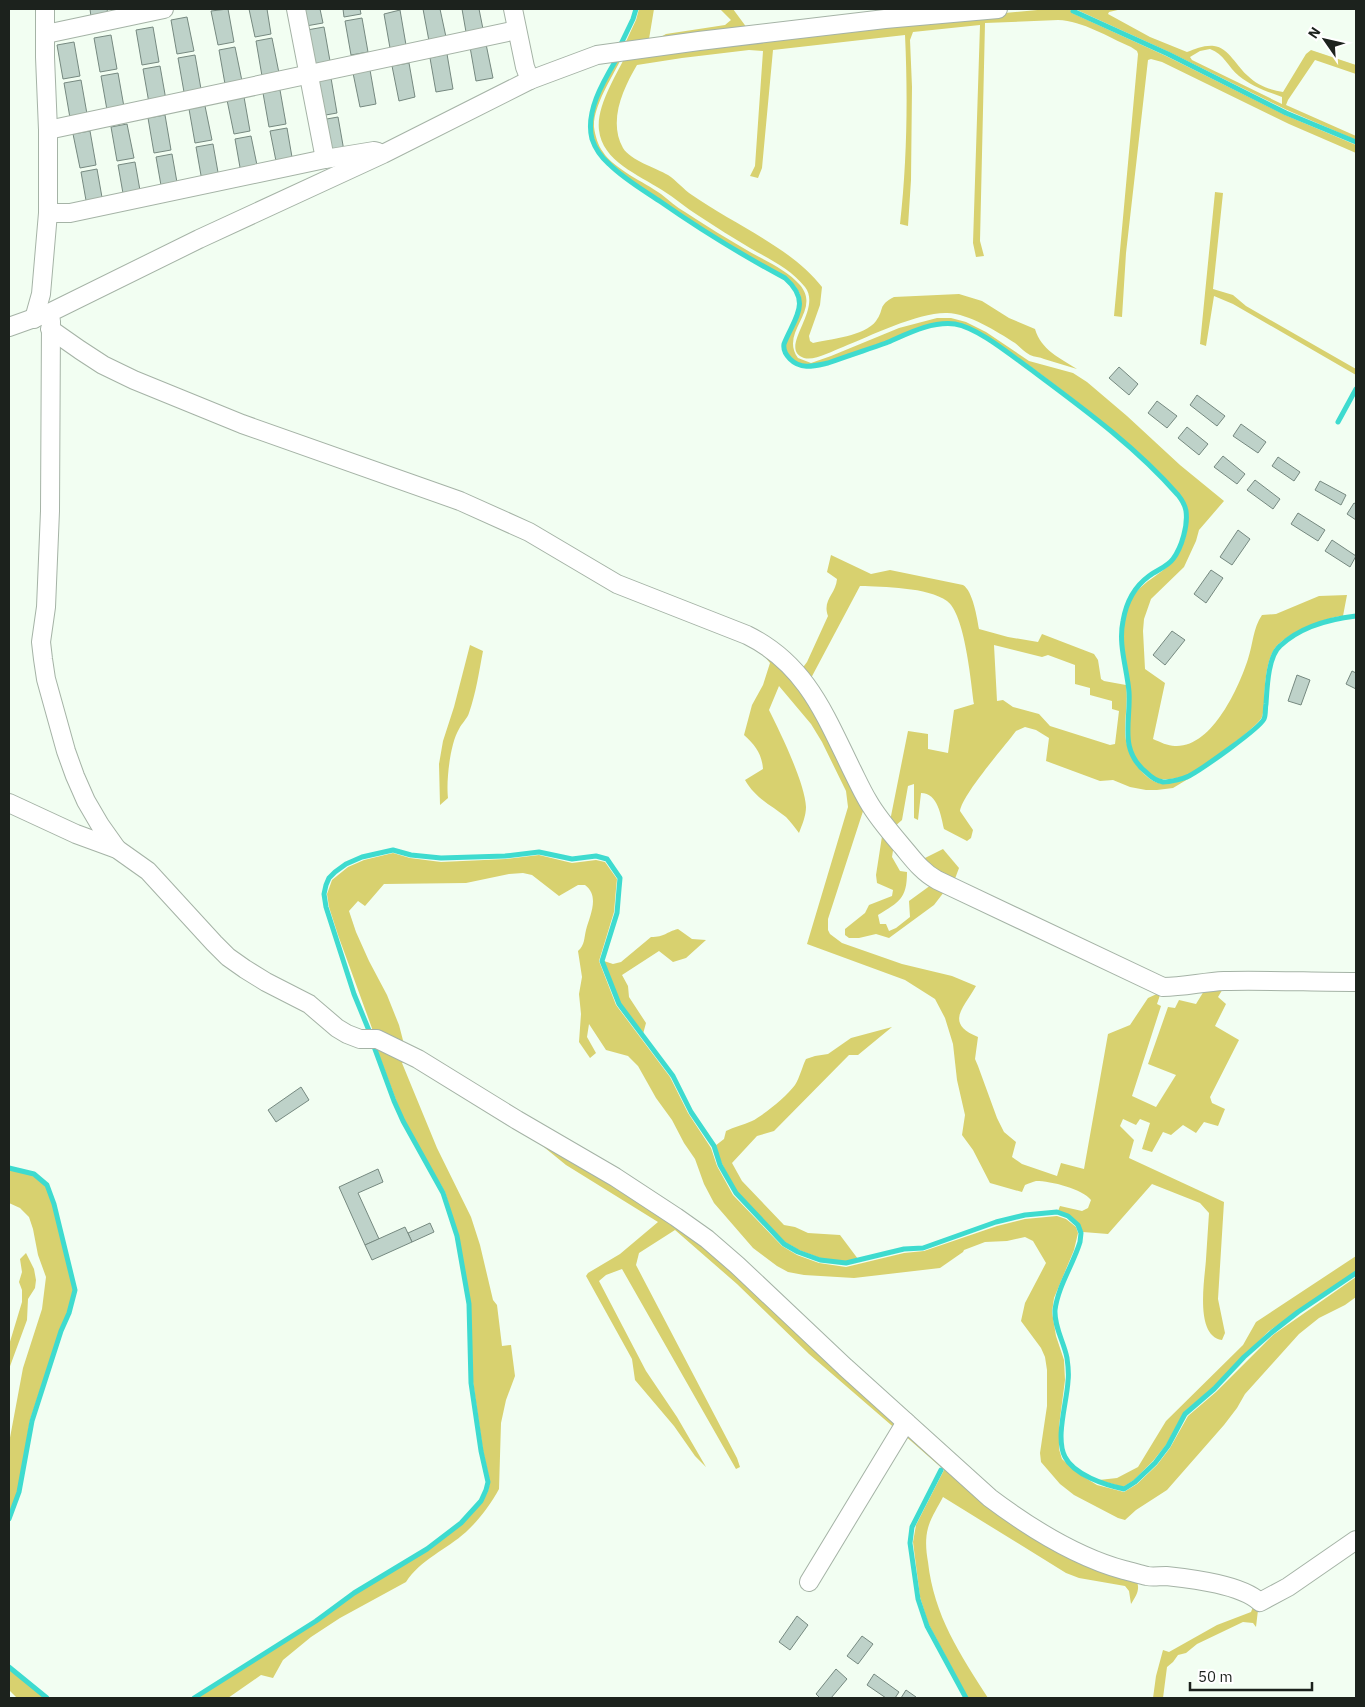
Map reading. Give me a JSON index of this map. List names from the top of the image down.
{
  "scale_bar": "50 m",
  "north": "top left"
}
